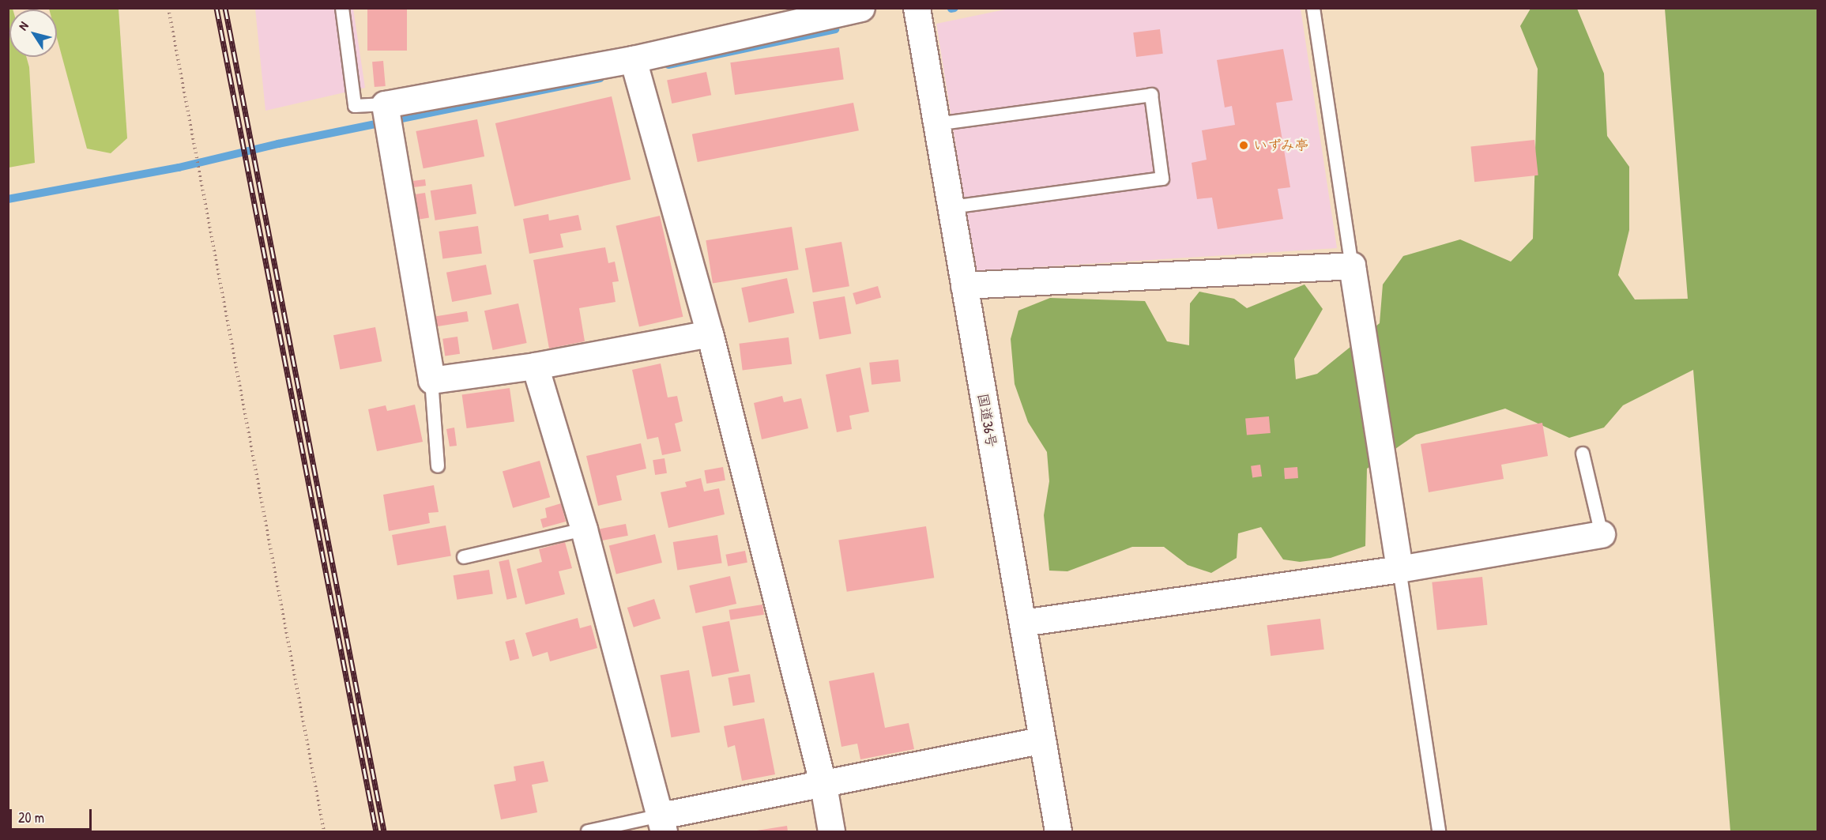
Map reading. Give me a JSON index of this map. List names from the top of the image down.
{
  "streets": {
    "main road": ["国道36号"]
  },
  "places": ["いずみ亭"],
  "scale_bar": "20 m",
  "north": "top left"
}
